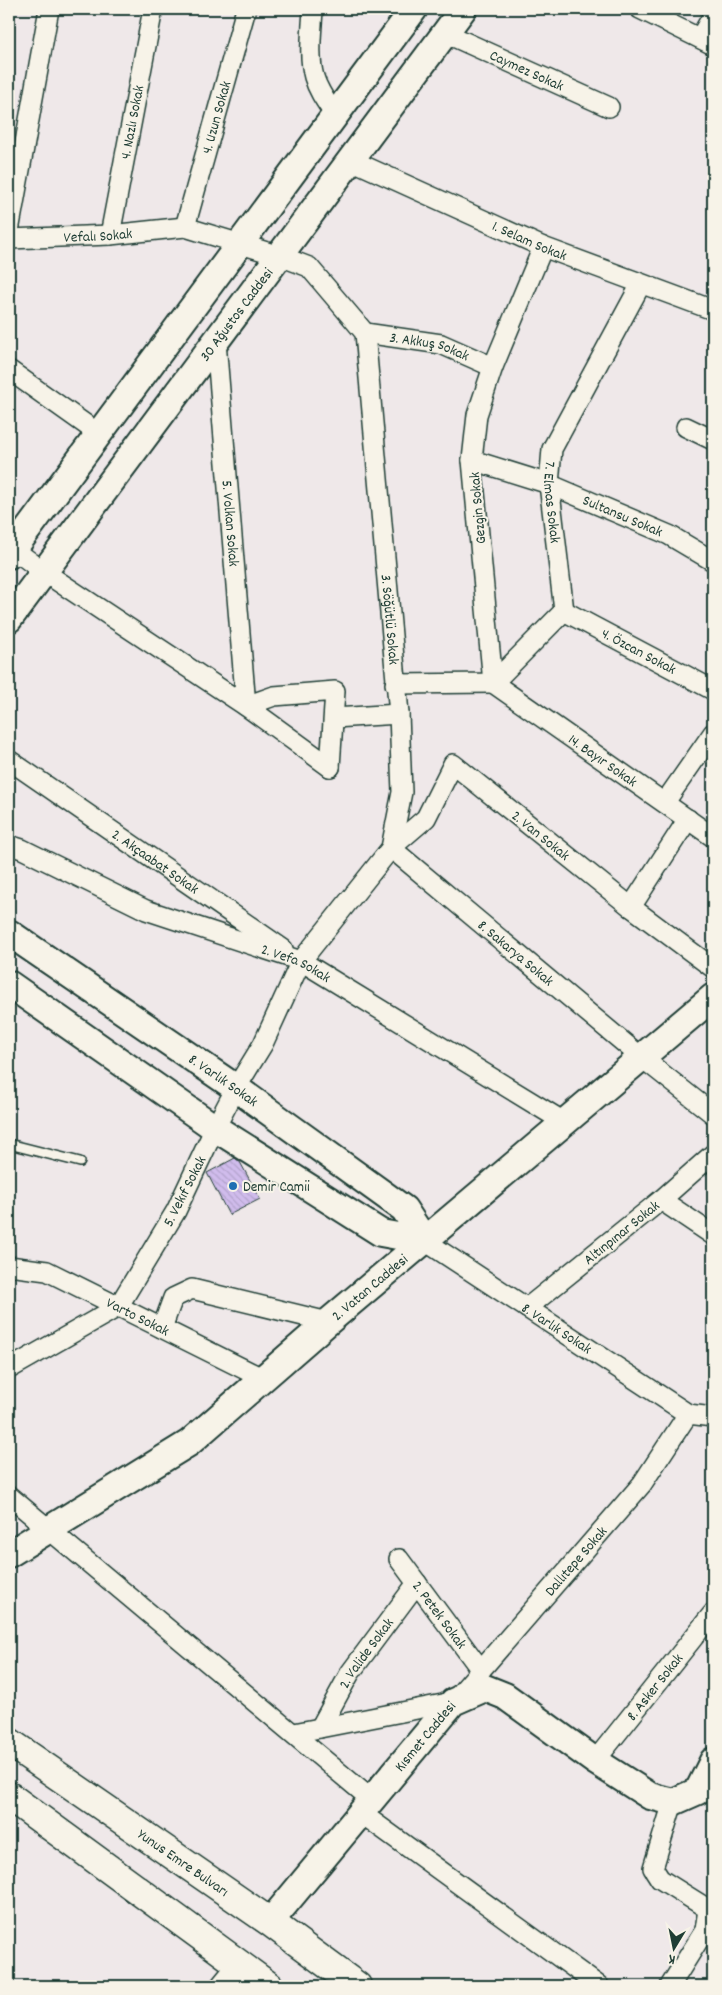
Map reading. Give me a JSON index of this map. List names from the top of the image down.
{
  "streets": {
    "main road": [
      "30 Ağustos Caddesi",
      "8. Varlık Sokak",
      "2. Vatan Caddesi",
      "Kısmet Caddesi",
      "Yunus Emre Bulvarı"
    ],
    "street": [
      "Caymez Sokak",
      "4. Uzun Sokak",
      "4. Nazlı Sokak",
      "Vefalı Sokak",
      "1. Selam Sokak",
      "3. Akkuş Sokak",
      "7. Elmas Sokak",
      "Gezgin Sokak",
      "Sultansu Sokak",
      "5. Volkan Sokak",
      "3. Söğütlü Sokak",
      "4. Özcan Sokak",
      "14. Bayır Sokak",
      "2. Van Sokak",
      "2. Akçaabat Sokak",
      "8. Sakarya Sokak",
      "2. Vefa Sokak",
      "5. Vekıf Sokak",
      "Altınpınar Sokak",
      "Varto Sokak",
      "Dallıtepe Sokak",
      "2. Petek Sokak",
      "2. Valide Sokak",
      "8. Asker Sokak"
    ]
  },
  "crossings": [
    ["Caymez Sokak", "30 Ağustos Caddesi"],
    ["4. Uzun Sokak", "Vefalı Sokak"],
    ["4. Nazlı Sokak", "Vefalı Sokak"],
    ["1. Selam Sokak", "30 Ağustos Caddesi"],
    ["1. Selam Sokak", "7. Elmas Sokak"],
    ["1. Selam Sokak", "Gezgin Sokak"],
    ["30 Ağustos Caddesi", "5. Volkan Sokak"],
    ["3. Akkuş Sokak", "Gezgin Sokak"],
    ["3. Akkuş Sokak", "3. Söğütlü Sokak"],
    ["7. Elmas Sokak", "Sultansu Sokak"],
    ["7. Elmas Sokak", "4. Özcan Sokak"],
    ["Gezgin Sokak", "Sultansu Sokak"],
    ["Gezgin Sokak", "14. Bayır Sokak"],
    ["3. Söğütlü Sokak", "2. Van Sokak"],
    ["3. Söğütlü Sokak", "2. Akçaabat Sokak"],
    ["3. Söğütlü Sokak", "8. Sakarya Sokak"],
    ["3. Söğütlü Sokak", "2. Vefa Sokak"],
    ["3. Söğütlü Sokak", "5. Vekıf Sokak"],
    ["2. Van Sokak", "8. Sakarya Sokak"],
    ["2. Akçaabat Sokak", "2. Vefa Sokak"],
    ["2. Akçaabat Sokak", "5. Vekıf Sokak"],
    ["8. Sakarya Sokak", "2. Vatan Caddesi"],
    ["2. Vefa Sokak", "5. Vekıf Sokak"],
    ["2. Vefa Sokak", "2. Vatan Caddesi"],
    ["8. Varlık Sokak", "5. Vekıf Sokak"],
    ["8. Varlık Sokak", "Altınpınar Sokak"],
    ["8. Varlık Sokak", "2. Vatan Caddesi"],
    ["8. Varlık Sokak", "Dallıtepe Sokak"],
    ["5. Vekıf Sokak", "Varto Sokak"],
    ["2. Vatan Caddesi", "Varto Sokak"],
    ["Dallıtepe Sokak", "2. Petek Sokak"],
    ["Dallıtepe Sokak", "Kısmet Caddesi"],
    ["2. Petek Sokak", "2. Valide Sokak"],
    ["8. Asker Sokak", "Kısmet Caddesi"],
    ["Kısmet Caddesi", "Yunus Emre Bulvarı"]
  ],
  "places": ["Demir Camii"],
  "north": "bottom"
}
